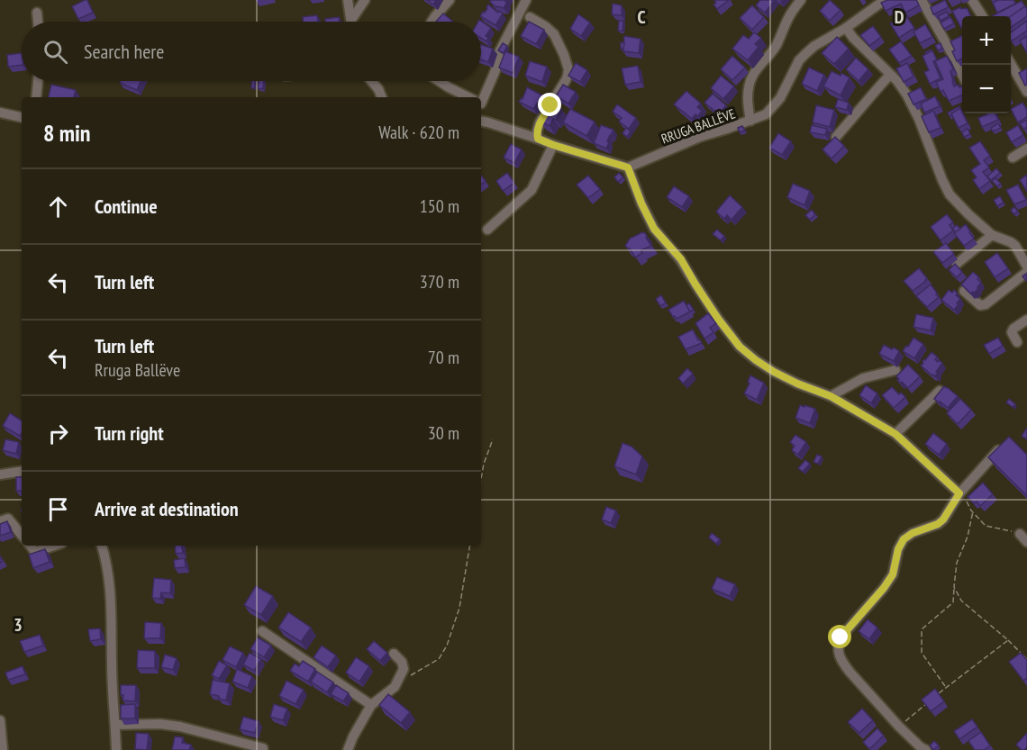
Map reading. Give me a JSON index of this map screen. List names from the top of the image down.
{
  "streets": {
    "street": ["RRUGA BALLËVE"]
  },
  "page": {
    "map_buttons": ["+", "−"],
    "search": "Search here",
    "heading": ["8 min", "Walk · 620 m"],
    "list": [
      ["Continue", "150 m"],
      ["Turn left", "370 m"],
      ["Turn left", "Rruga Ballëve", "70 m"],
      ["Turn right", "30 m"],
      "Arrive at destination"
    ]
  },
  "grid": {
    "columns": ["C", "D"],
    "rows": ["3"]
  }
}
